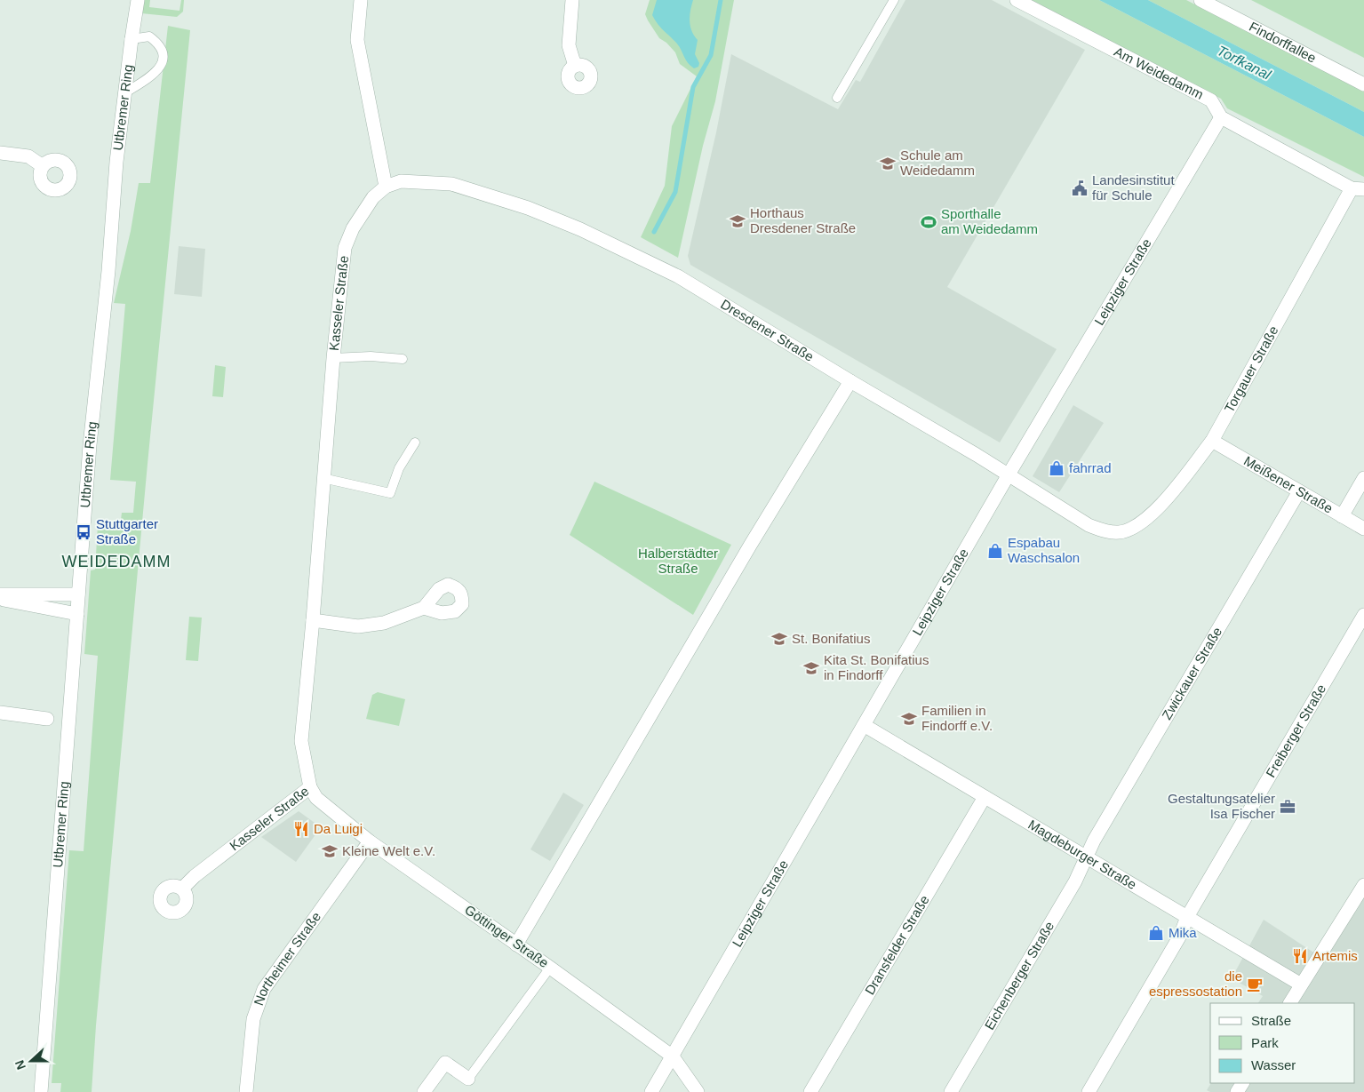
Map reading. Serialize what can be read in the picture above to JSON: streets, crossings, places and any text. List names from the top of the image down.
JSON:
{
  "streets": {
    "street": [
      "Findorffallee",
      "Am Weidedamm",
      "Utbremer Ring",
      "Leipziger Straße",
      "Kasseler Straße",
      "Dresdener Straße",
      "Torgauer Straße",
      "Meißener Straße",
      "Zwickauer Straße",
      "Freiberger Straße",
      "Magdeburger Straße",
      "Göttinger Straße",
      "Dransfelder Straße",
      "Northeimer Straße",
      "Eichenberger Straße"
    ]
  },
  "crossings": [
    ["Am Weidedamm", "Leipziger Straße"],
    ["Am Weidedamm", "Torgauer Straße"],
    ["Leipziger Straße", "Dresdener Straße"],
    ["Leipziger Straße", "Magdeburger Straße"],
    ["Leipziger Straße", "Göttinger Straße"],
    ["Kasseler Straße", "Dresdener Straße"],
    ["Kasseler Straße", "Göttinger Straße"],
    ["Dresdener Straße", "Torgauer Straße"],
    ["Torgauer Straße", "Meißener Straße"],
    ["Meißener Straße", "Zwickauer Straße"],
    ["Zwickauer Straße", "Magdeburger Straße"],
    ["Zwickauer Straße", "Eichenberger Straße"],
    ["Freiberger Straße", "Magdeburger Straße"],
    ["Magdeburger Straße", "Dransfelder Straße"],
    ["Magdeburger Straße", "Eichenberger Straße"],
    ["Göttinger Straße", "Northeimer Straße"]
  ],
  "districts": ["WEIDEDAMM"],
  "water": ["Torfkanal"],
  "parks": ["Halberstädter Straße"],
  "places": {
    "school or university": [
      "Schule am Weidedamm",
      "Horthaus Dresdener Straße",
      "St. Bonifatius",
      "Kita St. Bonifatius in Findorff",
      "Familien in Findorff e.V.",
      "Kleine Welt e.V."
    ],
    "public building": ["Landesinstitut für Schule"],
    "sports": ["Sporthalle am Weidedamm"],
    "shop": ["fahrrad", "Espabau Waschsalon", "Mika"],
    "bus stop": ["Stuttgarter Straße"],
    "office": ["Gestaltungsatelier Isa Fischer"],
    "restaurant": ["Da Luigi", "Artemis"],
    "cafe": ["die espressostation"]
  },
  "legend": ["Straße", "Park", "Wasser"],
  "north": "left"
}
